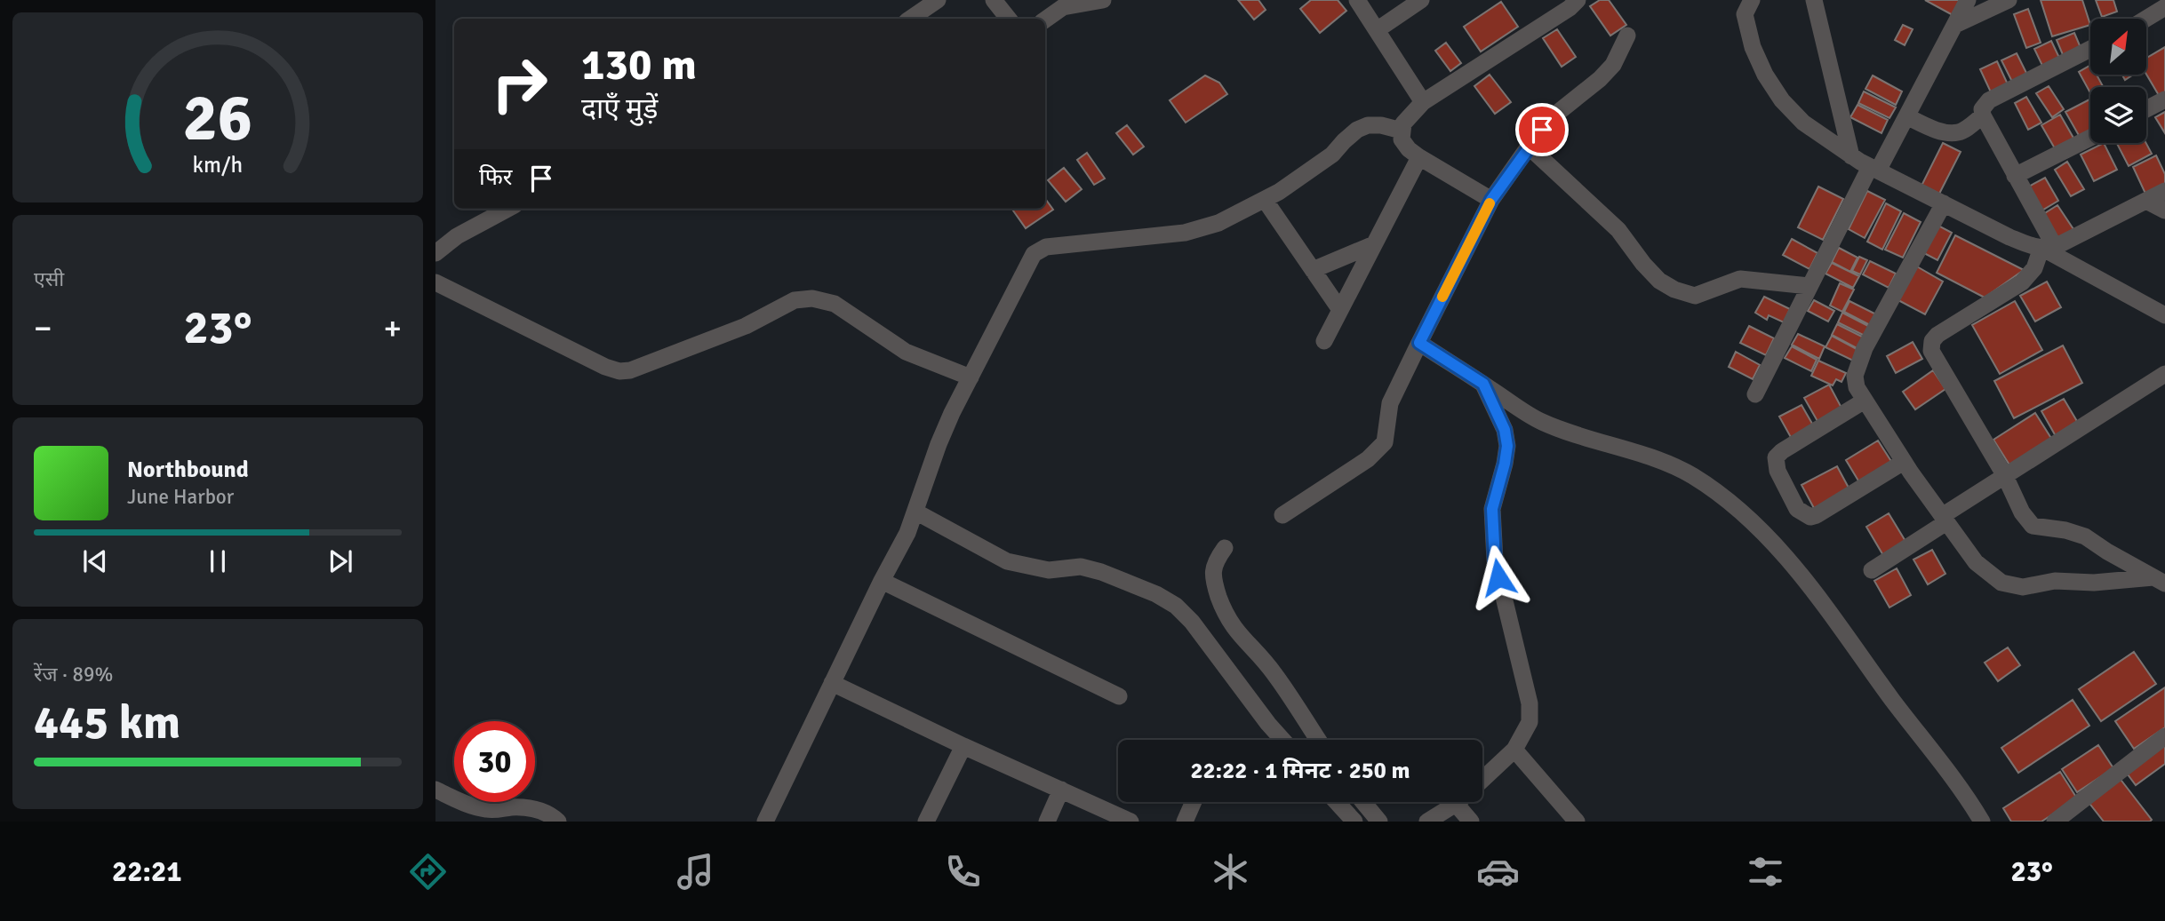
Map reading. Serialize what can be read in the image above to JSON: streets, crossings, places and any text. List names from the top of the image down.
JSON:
{
  "north": "top right",
  "page": {
    "turn": ["130 m", "दाएँ मुड़ें"],
    "then": "फिर",
    "tile": [
      "एसी",
      ["रेंज · 89%", "445 km"]
    ],
    "heat": ["−", "23°", "+"],
    "song": ["Northbound", "June Harbor"],
    "limit": "30",
    "trip": "22:22 · 1 मिनट · 250 m",
    "tabs": ["22:21", "23°"],
    "gauge": ["26", "km/h"]
  }
}
